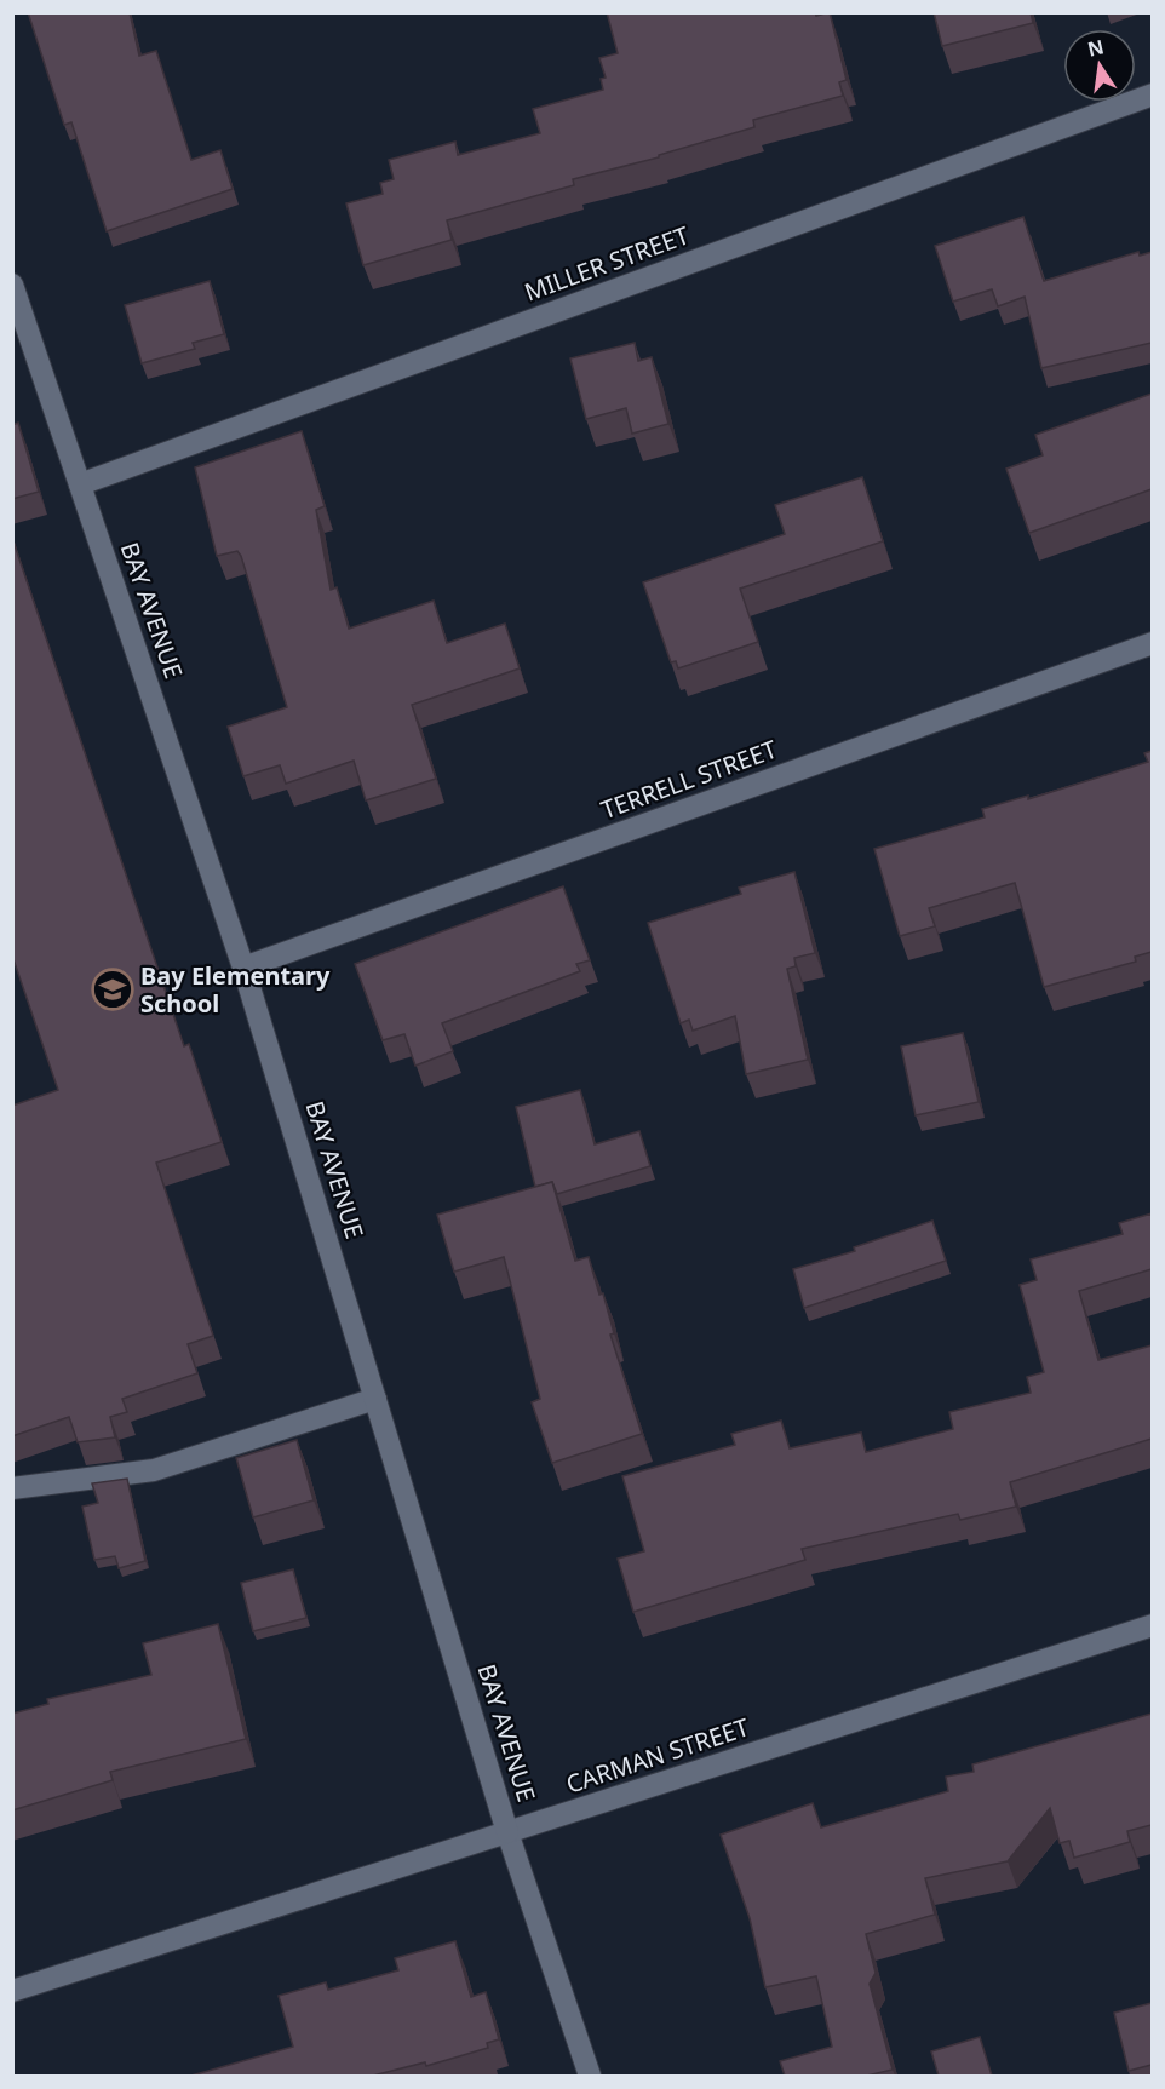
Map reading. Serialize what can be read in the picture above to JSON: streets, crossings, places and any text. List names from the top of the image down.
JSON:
{
  "streets": {
    "street": [
      "MILLER STREET",
      "BAY AVENUE",
      "TERRELL STREET",
      "CARMAN STREET"
    ]
  },
  "crossings": [
    ["MILLER STREET", "BAY AVENUE"],
    ["BAY AVENUE", "TERRELL STREET"],
    ["BAY AVENUE", "CARMAN STREET"]
  ],
  "places": {
    "school or university": ["Bay Elementary School"]
  },
  "north": "top"
}
